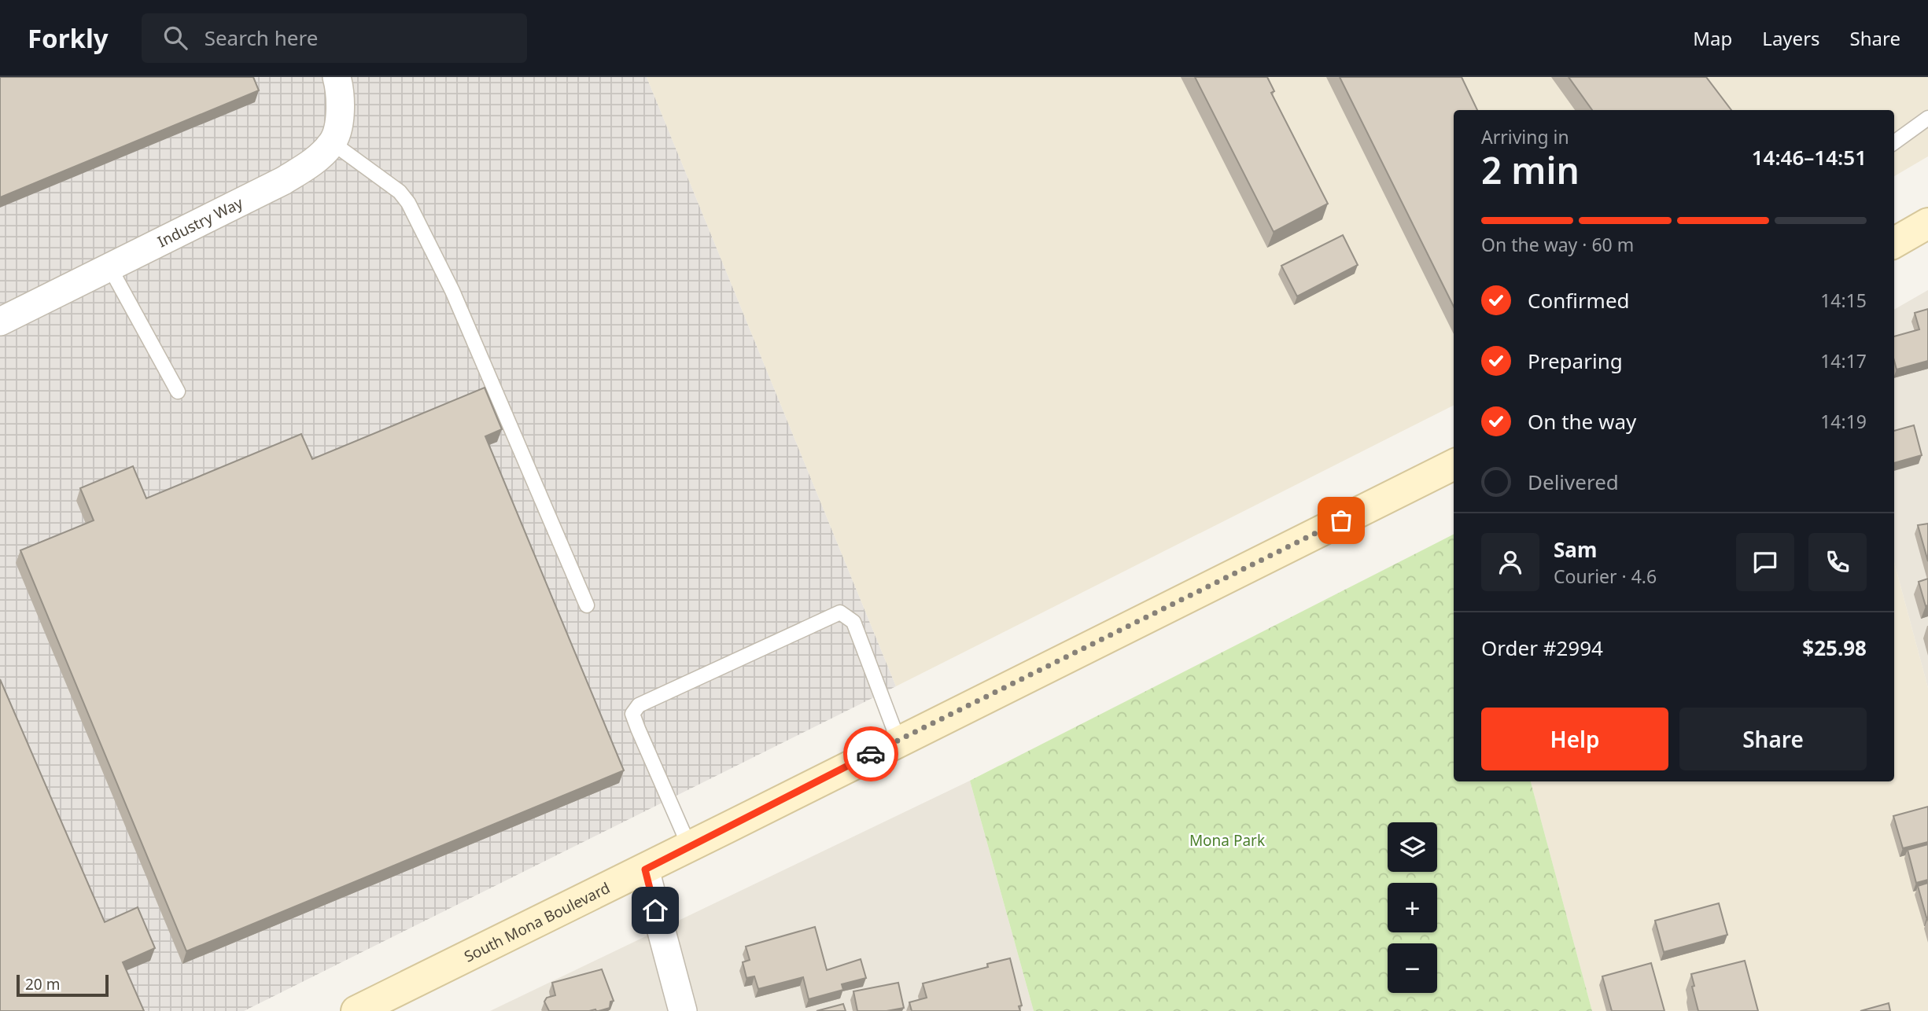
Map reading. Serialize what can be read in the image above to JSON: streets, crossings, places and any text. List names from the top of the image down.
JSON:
{
  "streets": {
    "street": ["Industry Way", "South Mona Boulevard"]
  },
  "parks": ["Mona Park"],
  "scale_bar": "20 m",
  "page": {
    "header": "Forkly",
    "search": "Search here",
    "nav": ["Map", "Layers", "Share"],
    "heading": ["2 min", "Arriving in", "14:46–14:51"],
    "panel": [
      "Sam",
      "Courier · 4.6",
      "Order #2994",
      "$25.98"
    ],
    "bar": "On the way · 60 m",
    "list": [
      ["Confirmed", "14:15"],
      ["Preparing", "14:17"],
      ["On the way", "14:19"],
      "Delivered"
    ],
    "buttons": ["Help", "Share"],
    "map_buttons": ["+", "−"],
    "scale": "20 m"
  }
}
